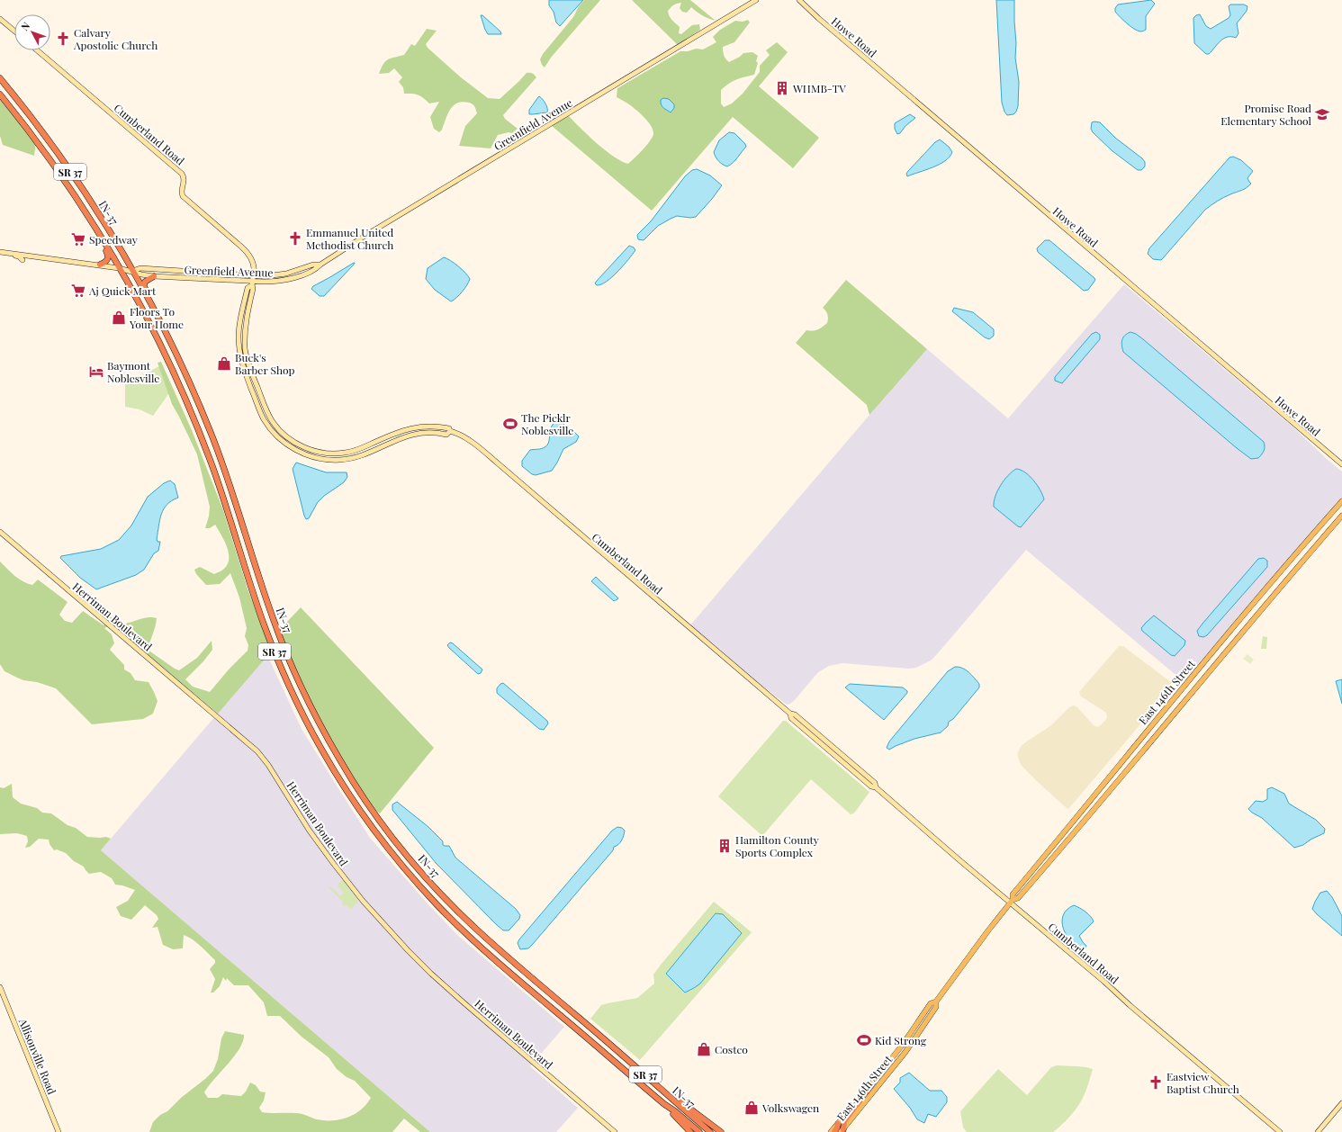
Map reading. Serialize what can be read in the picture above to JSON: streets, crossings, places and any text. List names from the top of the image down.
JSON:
{
  "streets": {
    "highway": ["SR 37", "IN-37"],
    "main road": ["East 146th Street"],
    "street": [
      "Howe Road",
      "Greenfield Avenue",
      "Cumberland Road",
      "Herriman Boulevard",
      "Allisonville Road"
    ]
  },
  "crossings": [
    ["Greenfield Avenue", "Cumberland Road"],
    ["Greenfield Avenue", "IN-37"],
    ["Cumberland Road", "East 146th Street"]
  ],
  "places": {
    "church": ["Calvary Apostolic Church", "Emmanuel United Methodist Church", "Eastview Baptist Church"],
    "building": ["WHMB-TV", "Hamilton County Sports Complex"],
    "school or university": ["Promise Road Elementary School"],
    "supermarket": ["Speedway", "Aj Quick Mart"],
    "shop": [
      "Floors To Your Home",
      "Buck's Barber Shop",
      "Costco",
      "Volkswagen"
    ],
    "hotel": ["Baymont Noblesville"],
    "sports": ["The Picklr Noblesville", "Kid Strong"]
  },
  "north": "top left"
}
